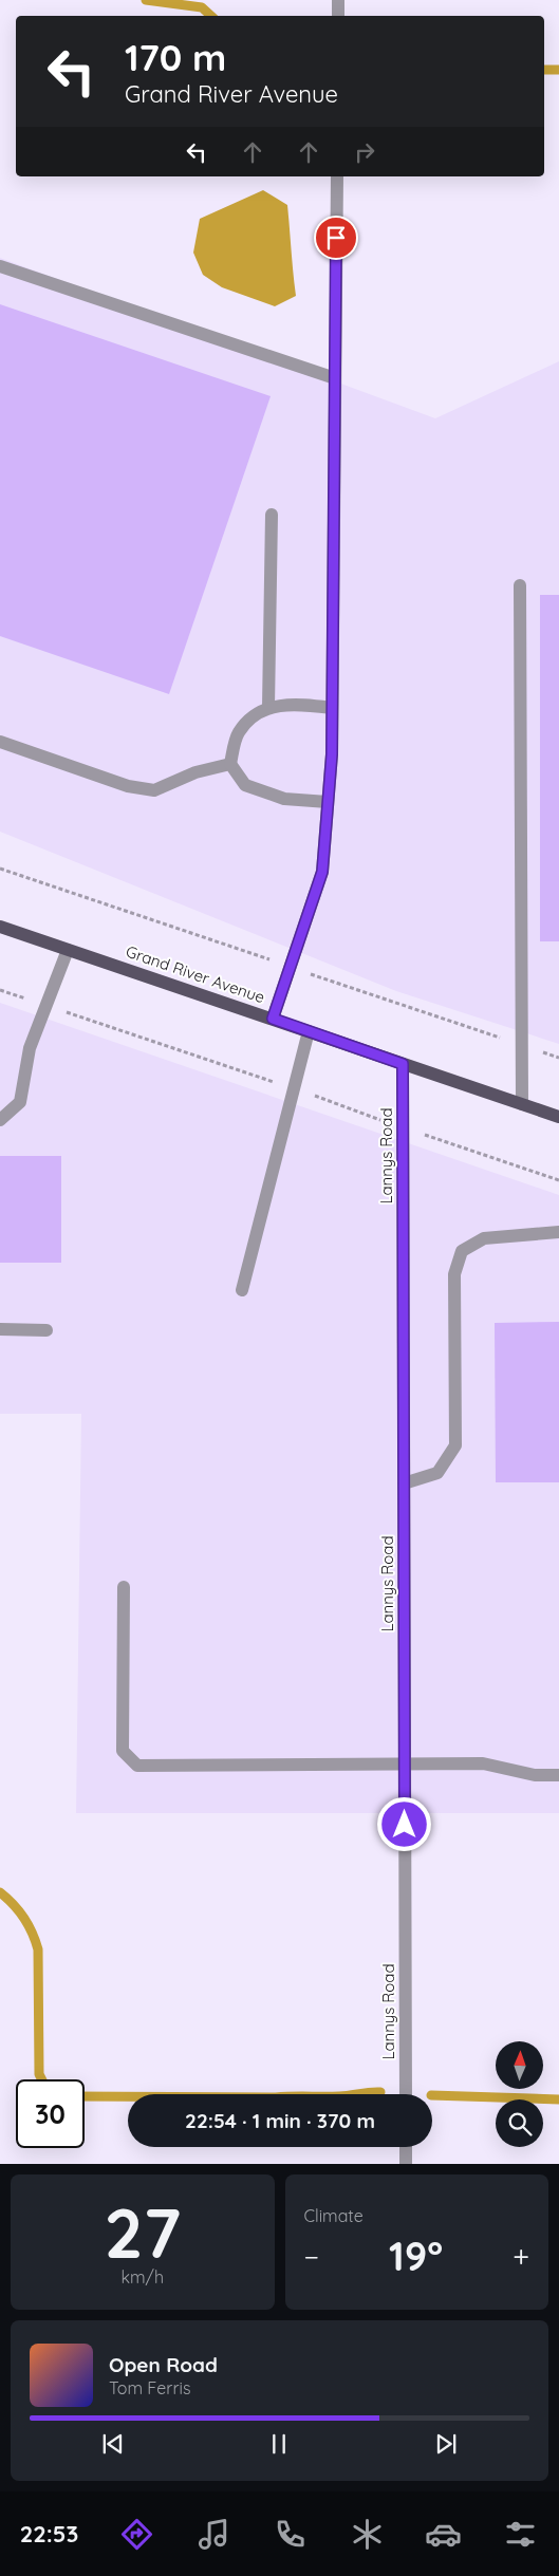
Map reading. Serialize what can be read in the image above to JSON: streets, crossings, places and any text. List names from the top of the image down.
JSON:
{
  "streets": {
    "main road": ["Grand River Avenue"],
    "street": ["Lannys Road"]
  },
  "crossings": [
    ["Grand River Avenue", "Lannys Road"]
  ],
  "north": "top",
  "page": {
    "turn": ["170 m", "Grand River Avenue"],
    "limit": "30",
    "trip": "22:54 · 1 min · 370 m",
    "tile": [
      ["27", "km/h"],
      "Climate"
    ],
    "heat": ["−", "19°", "+"],
    "song": ["Open Road", "Tom Ferris"],
    "tabs": "22:53"
  }
}
